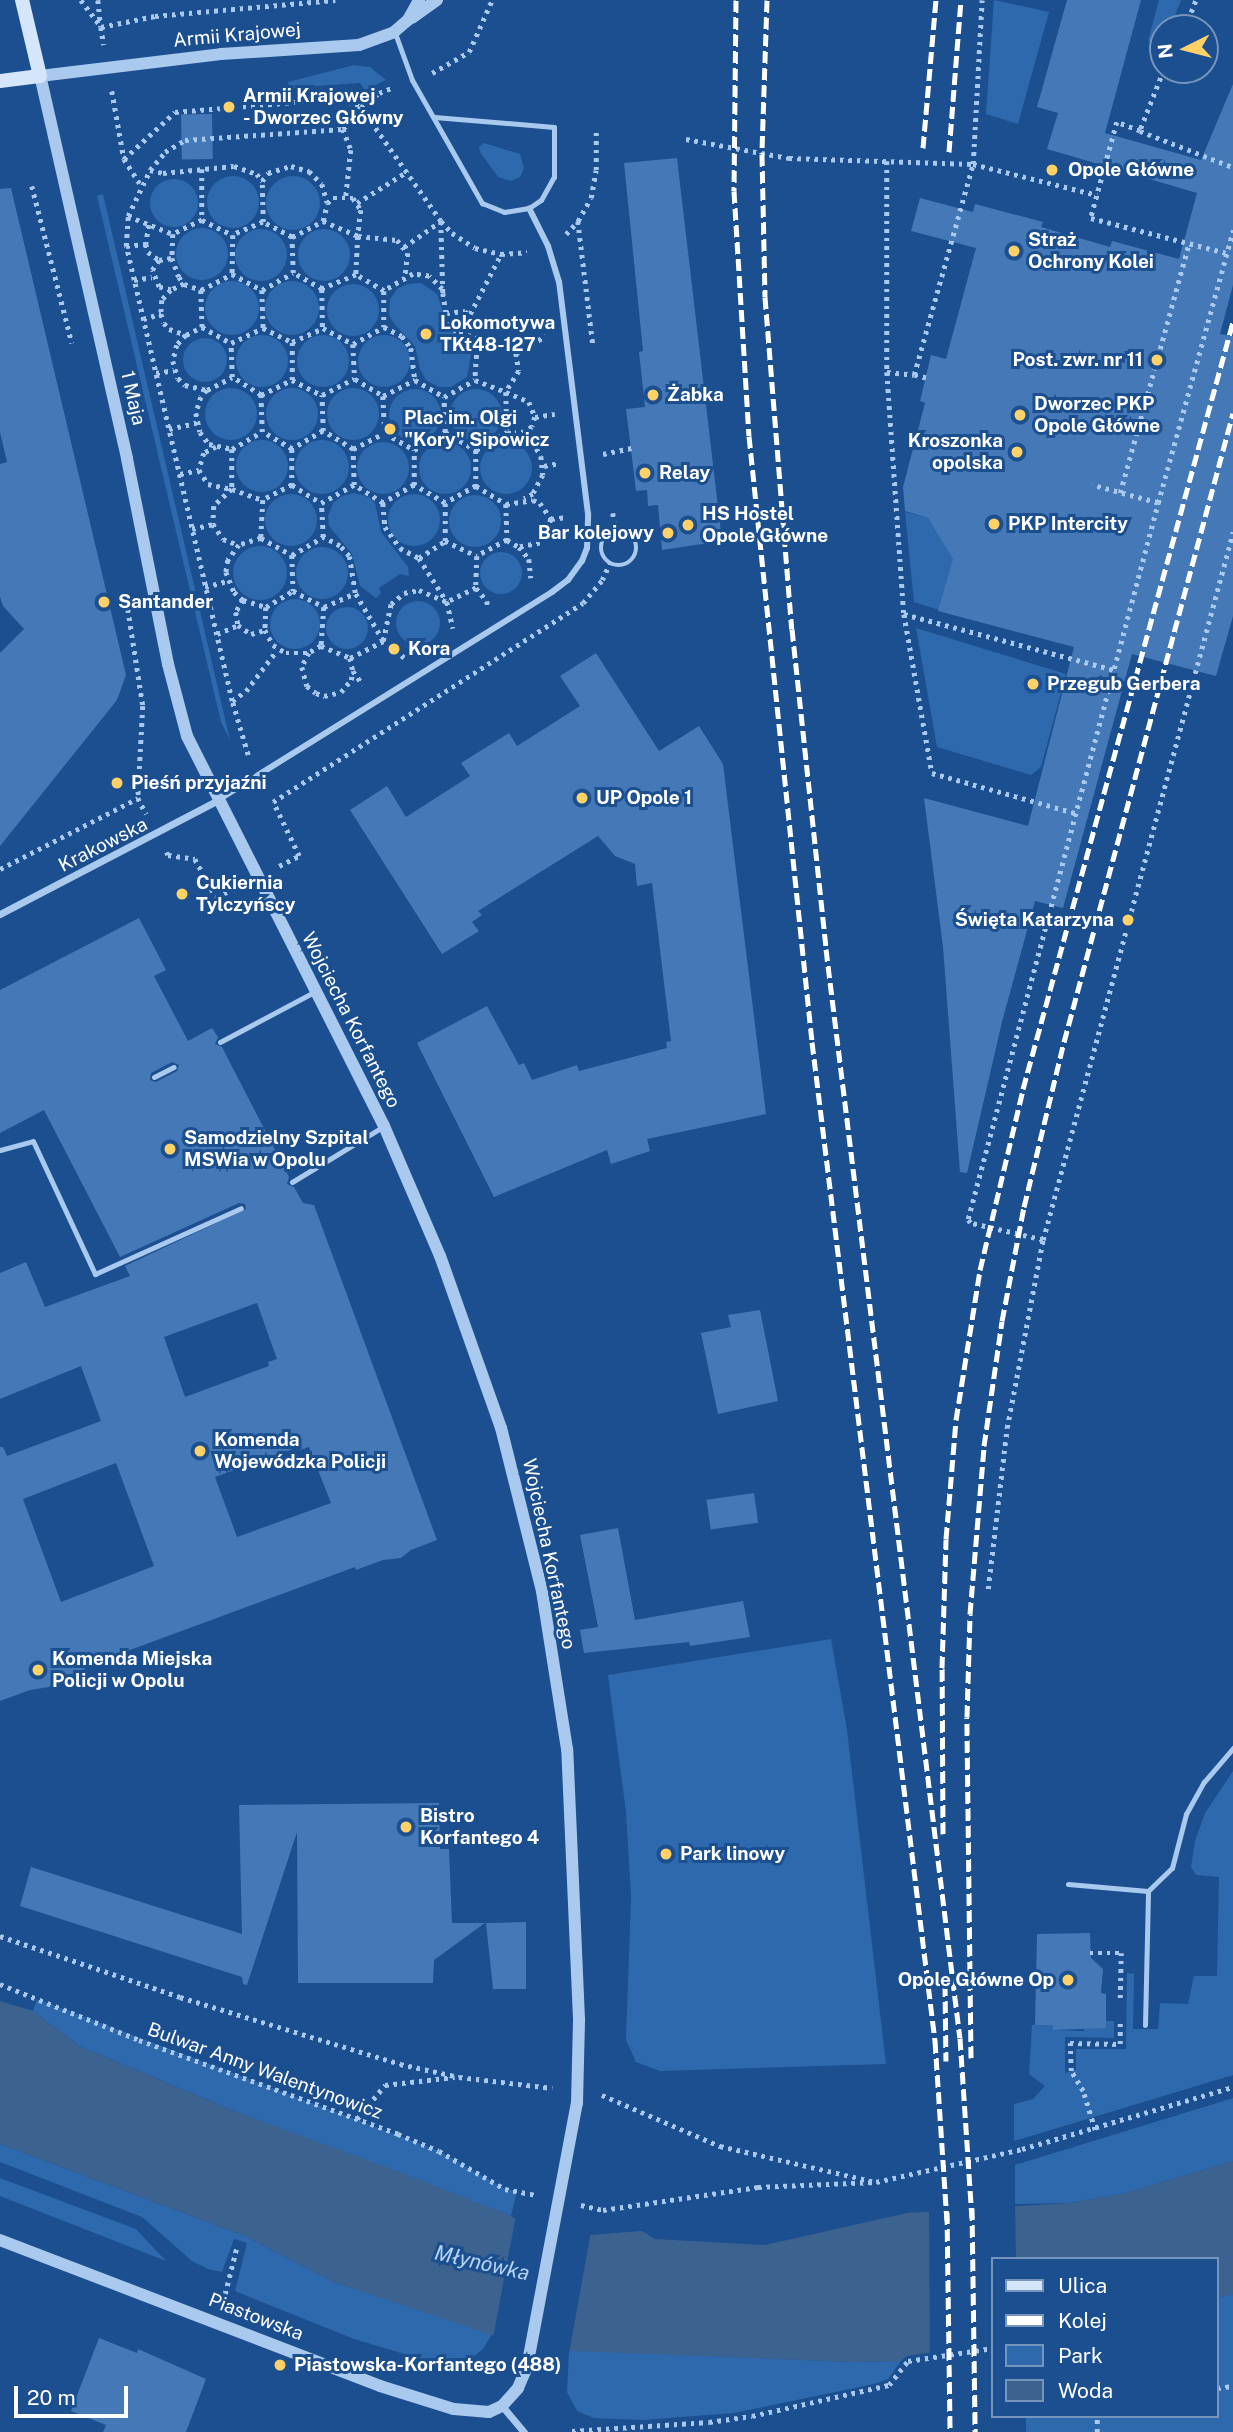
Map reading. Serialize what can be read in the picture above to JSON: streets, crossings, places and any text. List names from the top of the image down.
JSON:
{
  "streets": {
    "main road": ["1 Maja"],
    "street": [
      "Armii Krajowej",
      "Krakowska",
      "Wojciecha Korfantego",
      "Piastowska"
    ],
    "path": ["Bulwar Anny Walentynowicz"]
  },
  "crossings": [
    ["Armii Krajowej", "1 Maja"],
    ["1 Maja", "Krakowska"],
    ["1 Maja", "Wojciecha Korfantego"],
    ["Krakowska", "Wojciecha Korfantego"],
    ["Wojciecha Korfantego", "Piastowska"]
  ],
  "water": ["Młynówka"],
  "places": [
    "Armii Krajowej - Dworzec Główny",
    "Opole Główne",
    "Straż Ochrony Kolei",
    "Lokomotywa TKt48-127",
    "Post. zwr. nr 11",
    "Żabka",
    "Dworzec PKP Opole Główne",
    "Plac im. Olgi \"Kory\" Sipowicz",
    "Kroszonka opolska",
    "Relay",
    "PKP Intercity",
    "HS Hostel Opole Główne",
    "Bar kolejowy",
    "Santander",
    "Kora",
    "Przegub Gerbera",
    "Pieśń przyjaźni",
    "UP Opole 1",
    "Cukiernia Tylczyńscy",
    "Święta Katarzyna",
    "Samodzielny Szpital MSWia w Opolu",
    "Komenda Wojewódzka Policji",
    "Komenda Miejska Policji w Opolu",
    "Bistro Korfantego 4",
    "Park linowy",
    "Opole Główne Op",
    "Piastowska-Korfantego (488)"
  ],
  "legend": [
    "Ulica",
    "Kolej",
    "Park",
    "Woda"
  ],
  "scale_bar": "20 m",
  "north": "left"
}
